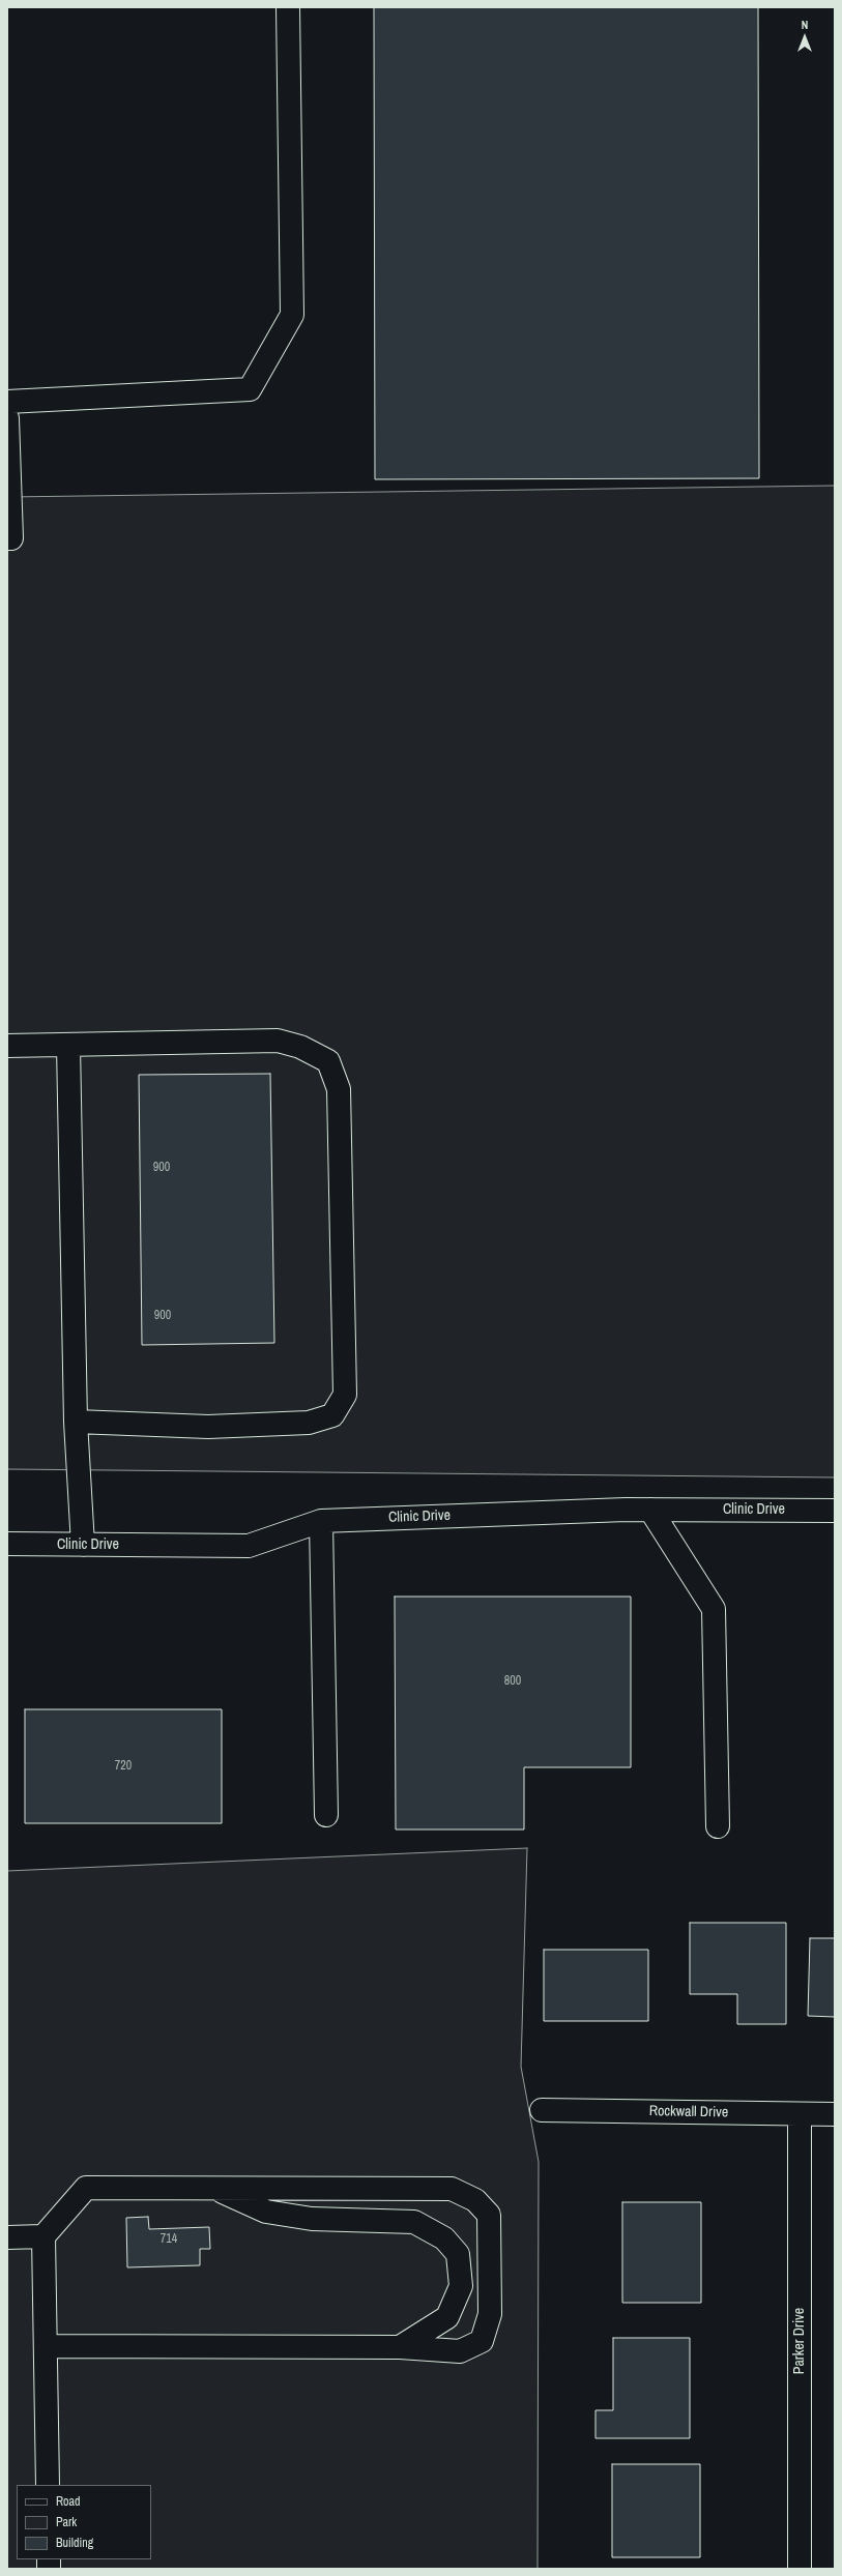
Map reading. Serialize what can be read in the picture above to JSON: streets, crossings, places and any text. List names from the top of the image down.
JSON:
{
  "streets": {
    "street": ["Clinic Drive", "Rockwall Drive", "Parker Drive"]
  },
  "crossings": [
    ["Rockwall Drive", "Parker Drive"]
  ],
  "house_numbers": [
    "900",
    "900",
    "800",
    "720",
    "714"
  ],
  "legend": ["Road", "Park", "Building"],
  "north": "top"
}
